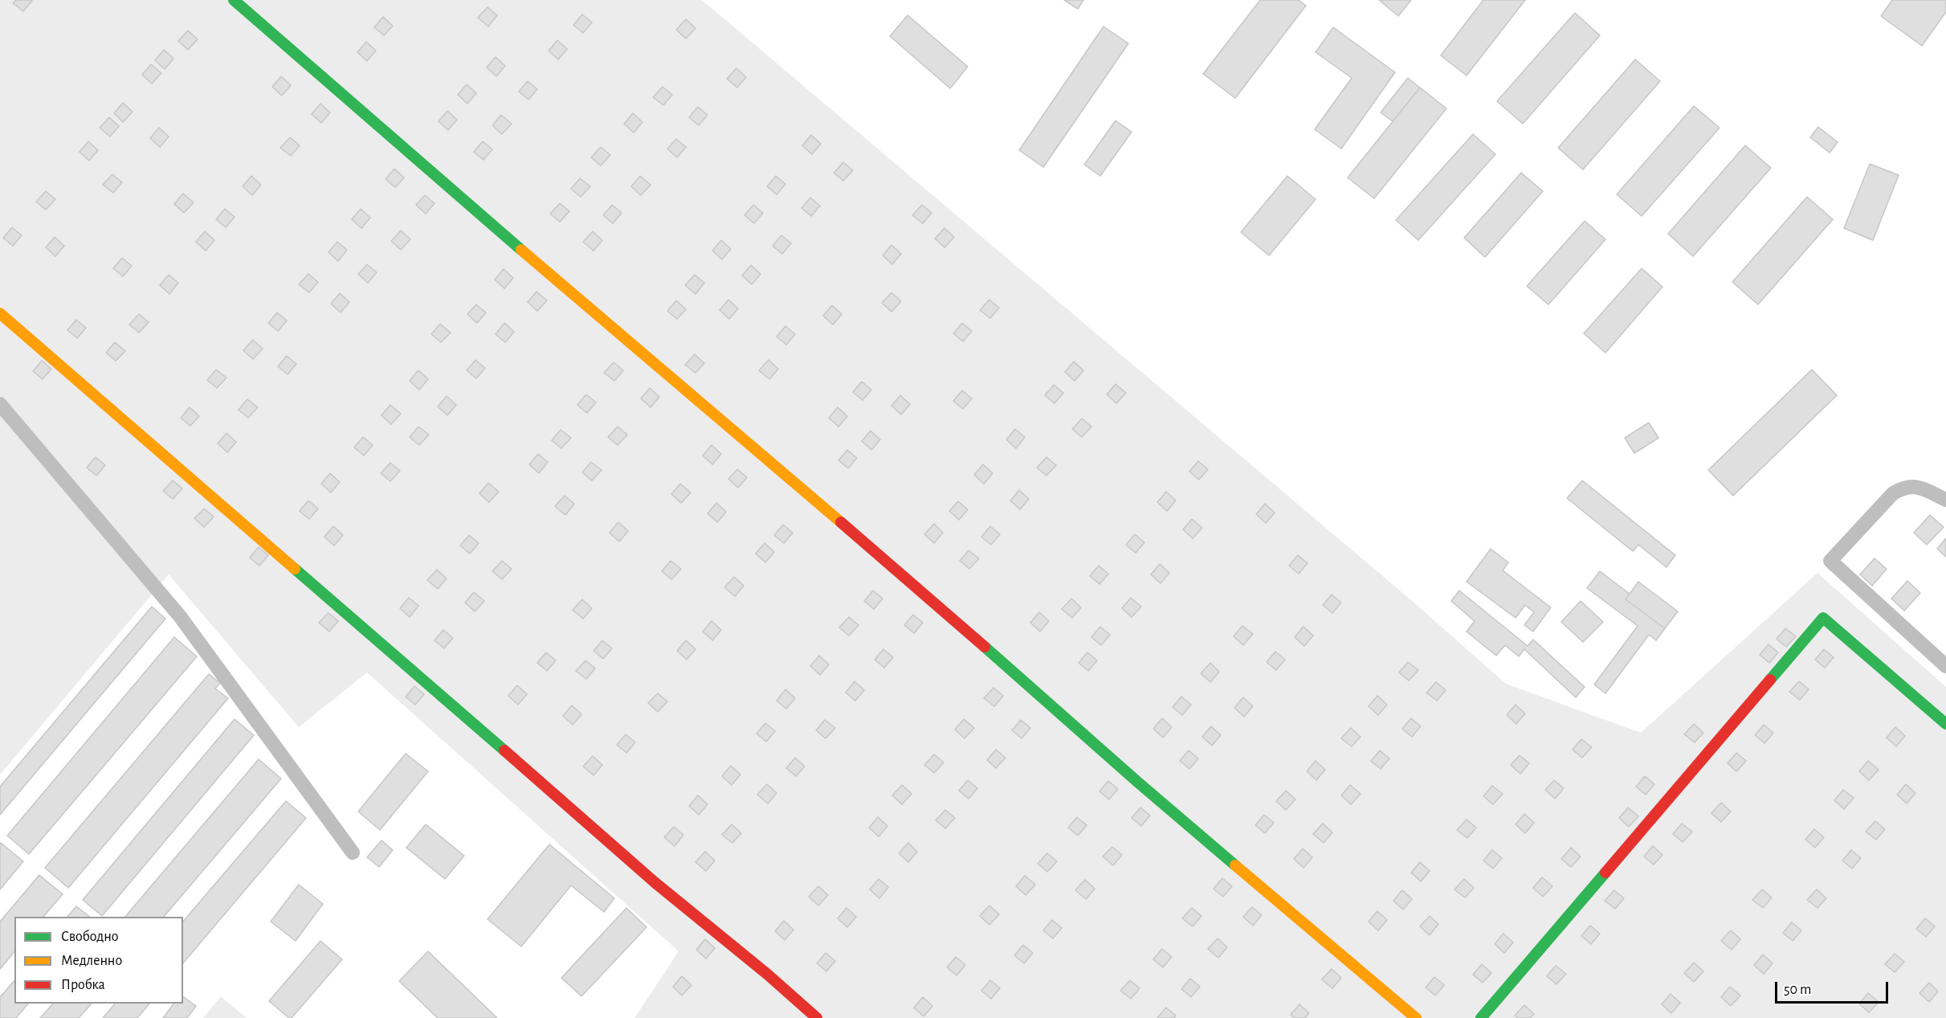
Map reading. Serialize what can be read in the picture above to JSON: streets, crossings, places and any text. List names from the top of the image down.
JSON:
{
  "legend": ["Свободно", "Медленно", "Пробка"],
  "scale_bar": "50 m"
}
